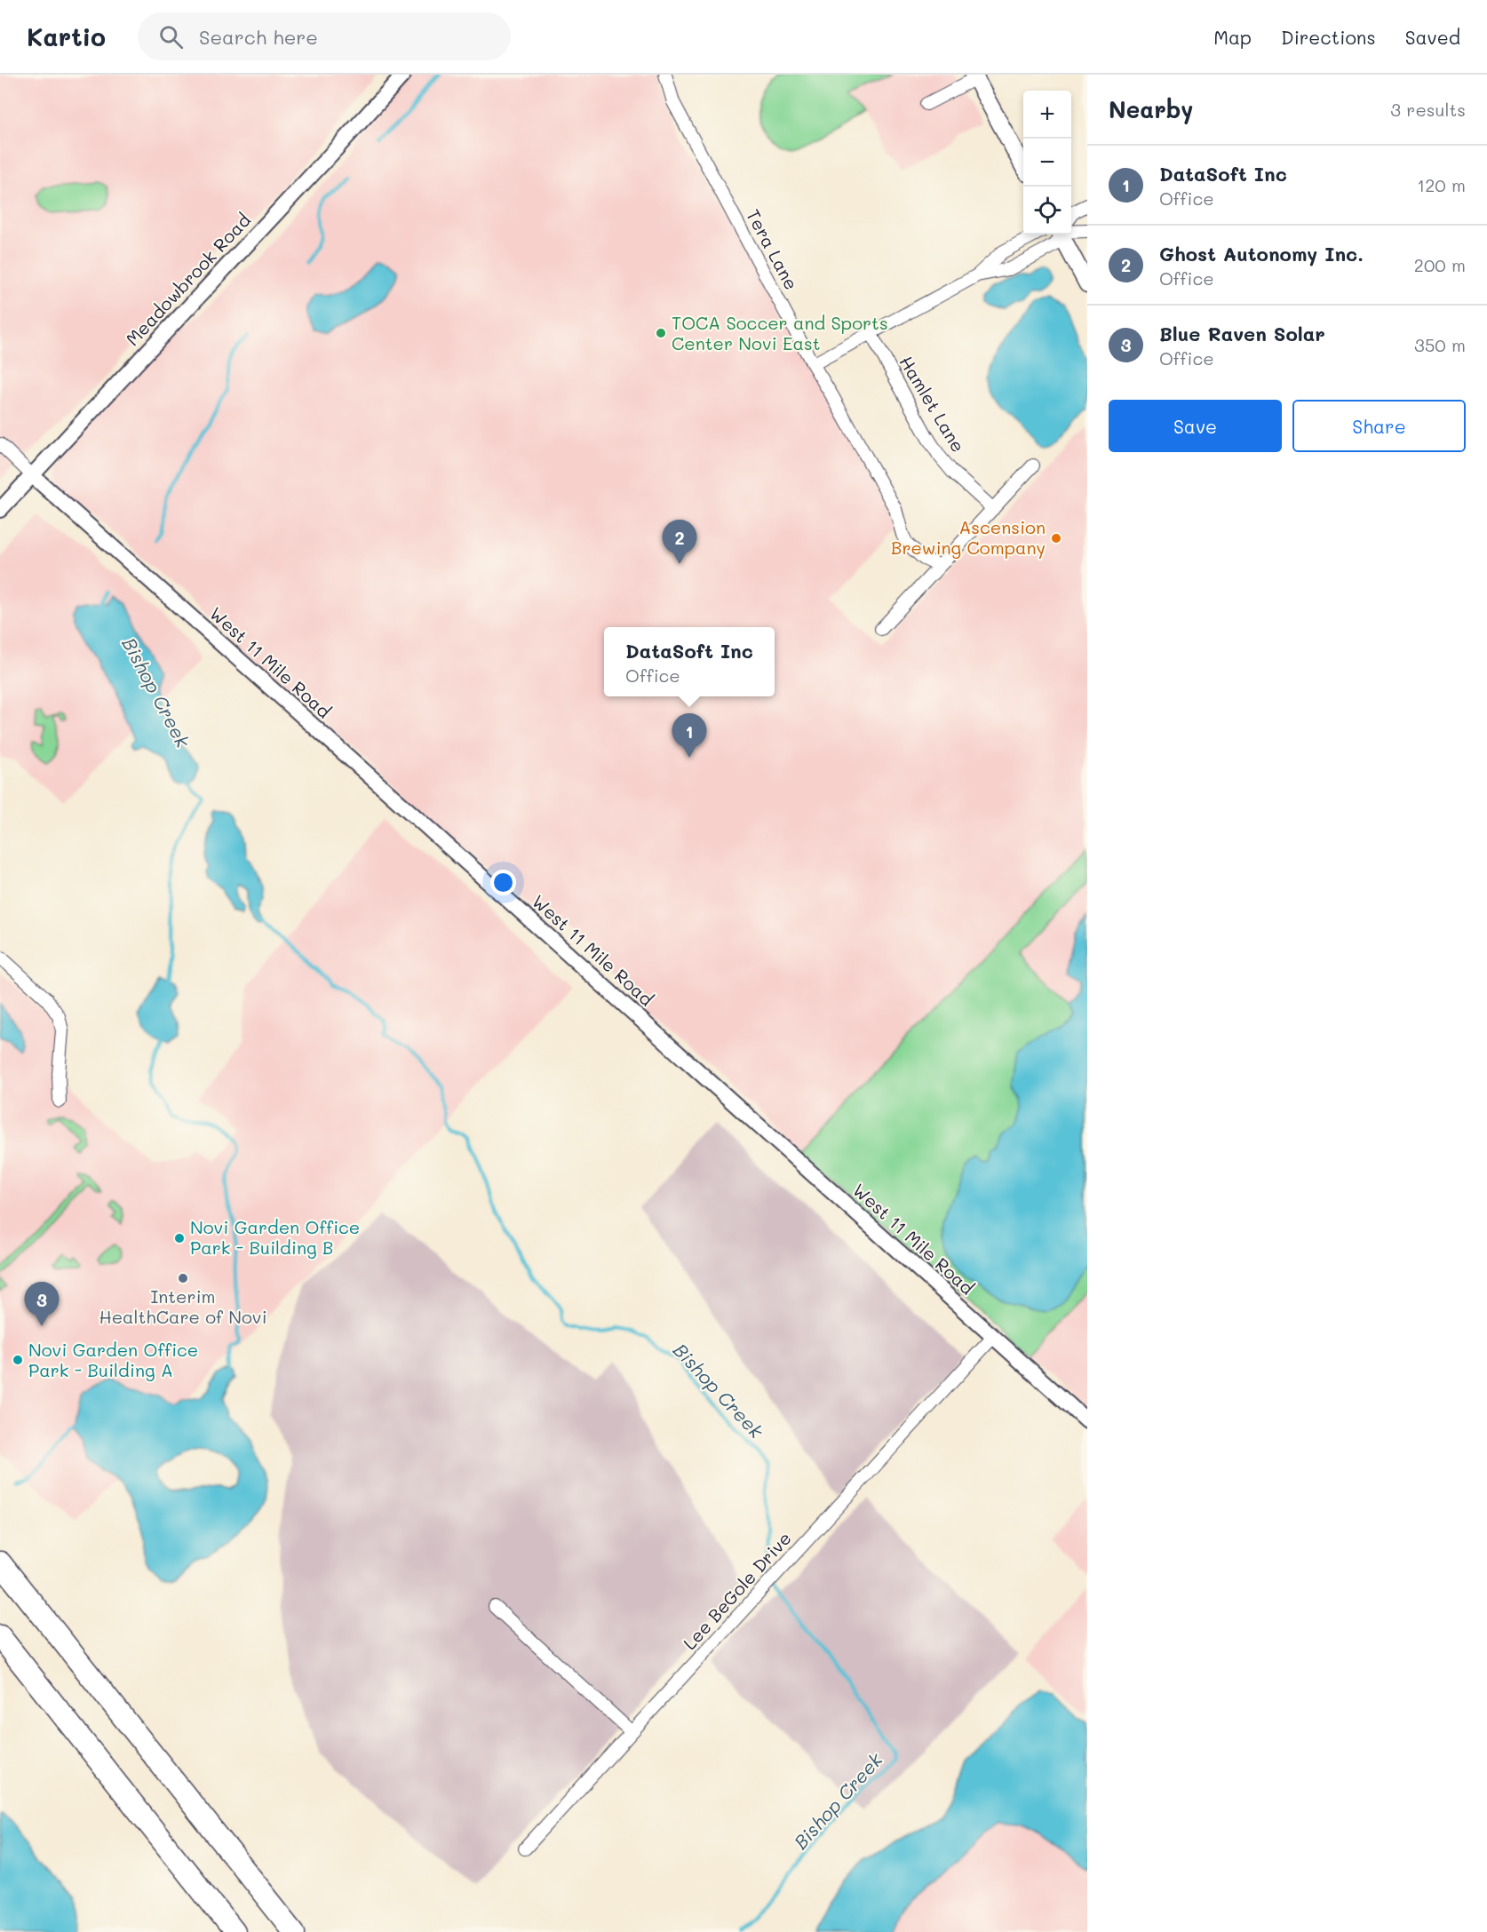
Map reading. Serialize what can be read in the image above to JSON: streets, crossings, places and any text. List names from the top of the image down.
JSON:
{
  "streets": {
    "street": [
      "Tera Lane",
      "Meadowbrook Road",
      "Hamlet Lane",
      "West 11 Mile Road",
      "Lee BeGole Drive"
    ]
  },
  "crossings": [
    ["Meadowbrook Road", "West 11 Mile Road"],
    ["West 11 Mile Road", "Lee BeGole Drive"]
  ],
  "water": ["Bishop Creek"],
  "places": [
    "TOCA Soccer and Sports Center Novi East",
    "Ascension Brewing Company",
    "Novi Garden Office Park - Building B",
    "Interim HealthCare of Novi",
    "Novi Garden Office Park - Building A"
  ],
  "page": {
    "header": "Kartio",
    "search": "Search here",
    "nav": ["Map", "Directions", "Saved"],
    "heading": ["Nearby", "3 results"],
    "map_buttons": ["+", "−"],
    "list": [
      {
        "mark": "1",
        "name": "DataSoft Inc",
        "note": "Office",
        "value": "120 m"
      },
      {
        "mark": "2",
        "name": "Ghost Autonomy Inc.",
        "note": "Office",
        "value": "200 m"
      },
      {
        "mark": "3",
        "name": "Blue Raven Solar",
        "note": "Office",
        "value": "350 m"
      }
    ],
    "buttons": ["Save", "Share"],
    "pins": ["2", "1", "3"],
    "popup": ["DataSoft Inc", "Office"]
  }
}
